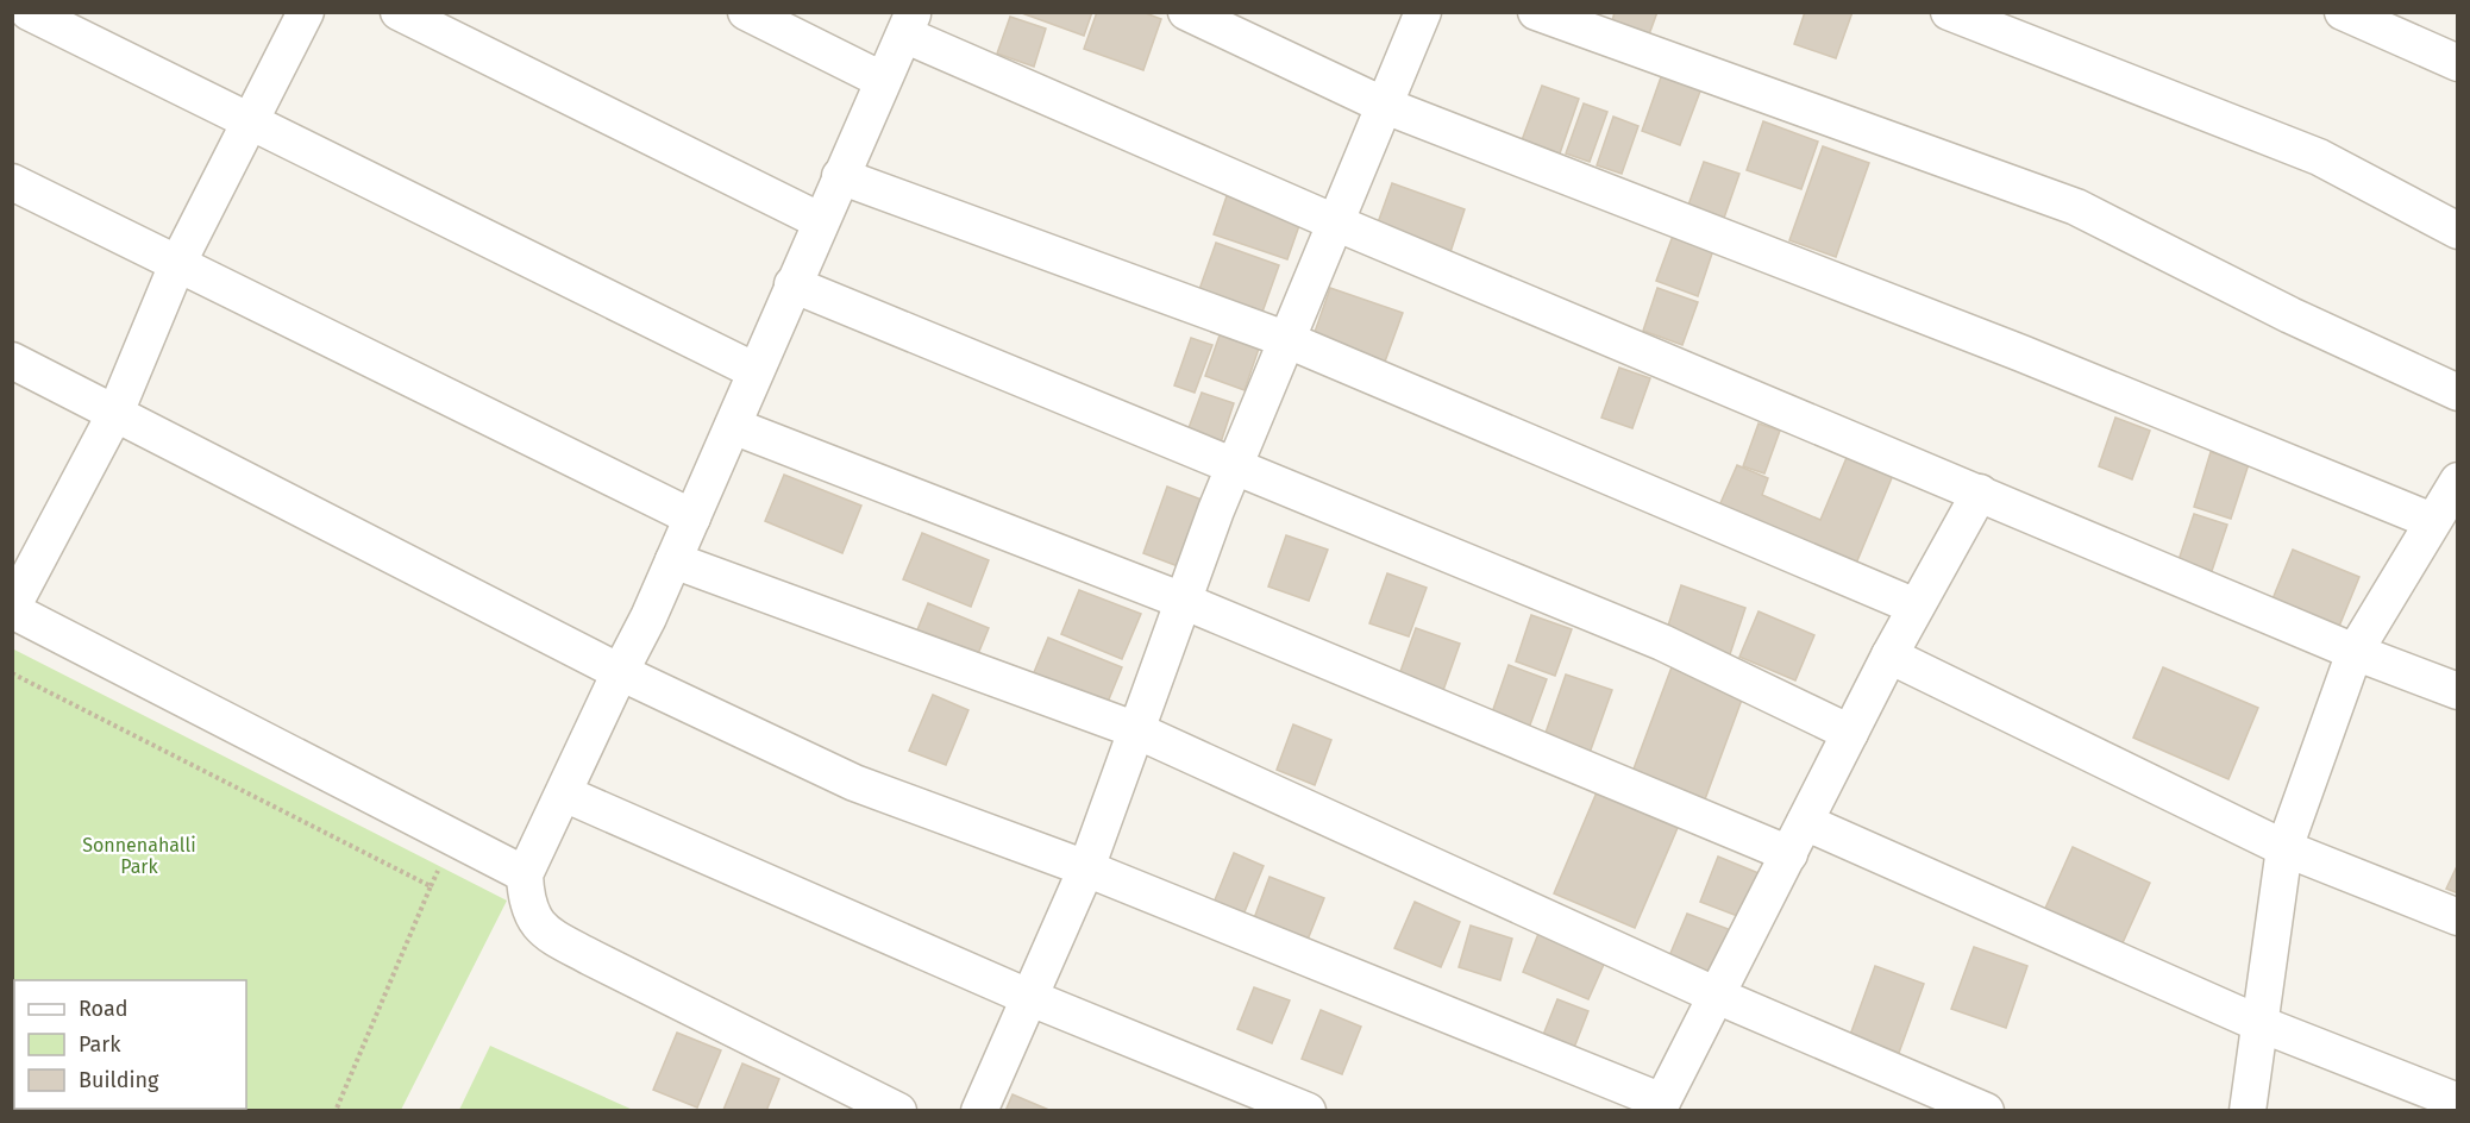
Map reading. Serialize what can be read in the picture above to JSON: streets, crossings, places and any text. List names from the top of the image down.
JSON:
{
  "parks": ["Sonnenahalli Park"],
  "legend": ["Road", "Park", "Building"]
}
